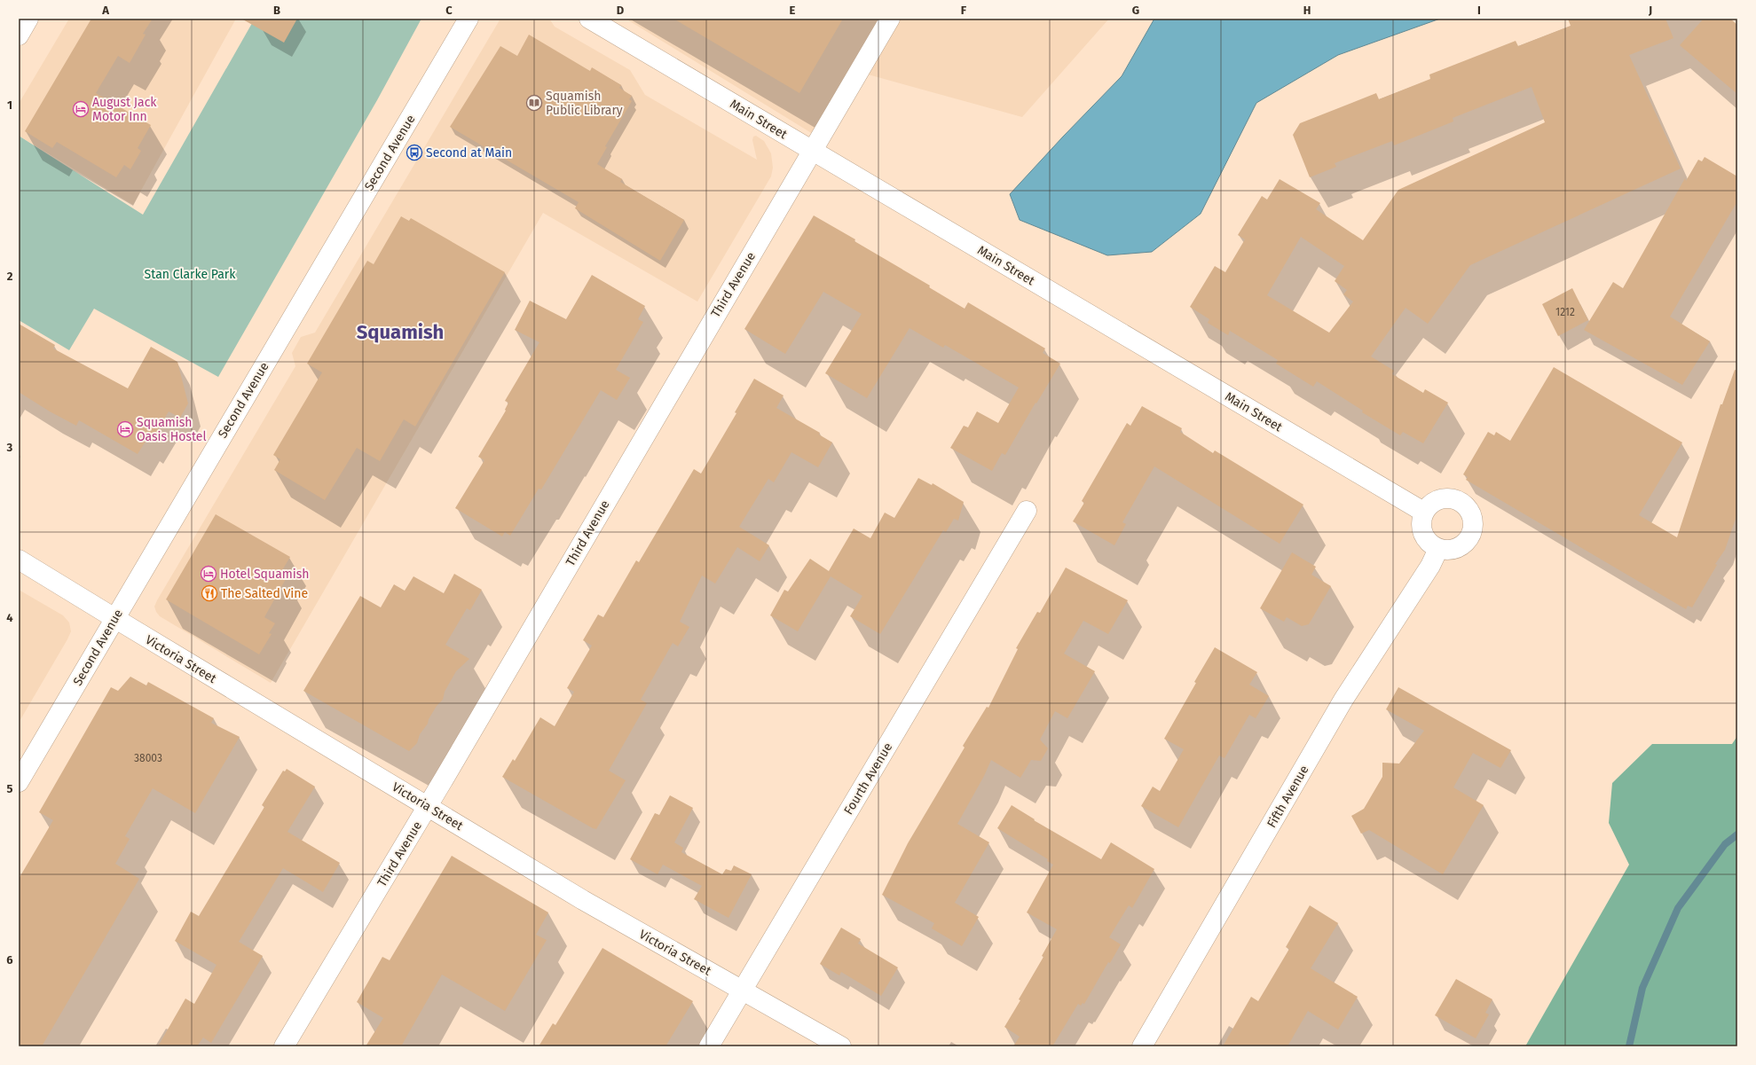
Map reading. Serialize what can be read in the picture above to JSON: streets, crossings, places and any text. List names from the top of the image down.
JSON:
{
  "streets": {
    "street": [
      "Main Street",
      "Second Avenue",
      "Third Avenue",
      "Victoria Street",
      "Fourth Avenue",
      "Fifth Avenue"
    ]
  },
  "crossings": [
    ["Main Street", "Third Avenue"],
    ["Main Street", "Fifth Avenue"],
    ["Second Avenue", "Victoria Street"],
    ["Third Avenue", "Victoria Street"],
    ["Victoria Street", "Fourth Avenue"]
  ],
  "districts": ["Squamish"],
  "parks": ["Stan Clarke Park"],
  "places": {
    "library": ["Squamish Public Library"],
    "hotel": ["August Jack Motor Inn", "Squamish Oasis Hostel", "Hotel Squamish"],
    "bus stop": ["Second at Main"],
    "restaurant": ["The Salted Vine"]
  },
  "house_numbers": ["1212", "38003"],
  "grid": {
    "columns": [
      "A",
      "B",
      "C",
      "D",
      "E",
      "F",
      "G",
      "H",
      "I",
      "J"
    ],
    "rows": [
      "1",
      "2",
      "3",
      "4",
      "5",
      "6"
    ]
  }
}
